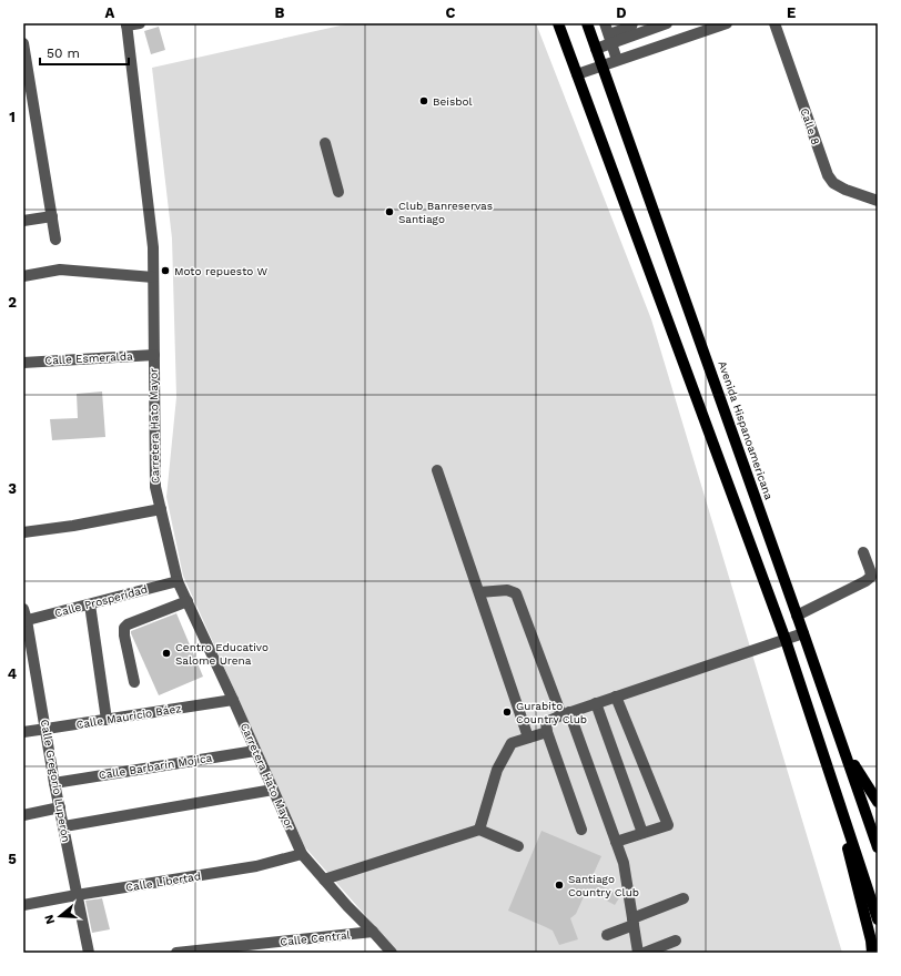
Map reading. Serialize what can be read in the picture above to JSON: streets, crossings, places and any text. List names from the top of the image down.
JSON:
{
  "streets": {
    "main road": ["Avenida Hispanoamericana"],
    "street": [
      "Calle 8",
      "Calle Esmeralda",
      "Carretera Hato Mayor",
      "Calle Prosperidad",
      "Calle Mauricio Báez",
      "Calle Barbarín Mojica",
      "Calle Gregorio Luperón",
      "Calle Libertad",
      "Calle Central"
    ]
  },
  "crossings": [
    ["Calle Esmeralda", "Carretera Hato Mayor"],
    ["Carretera Hato Mayor", "Calle Prosperidad"],
    ["Carretera Hato Mayor", "Calle Mauricio Báez"],
    ["Carretera Hato Mayor", "Calle Barbarín Mojica"],
    ["Carretera Hato Mayor", "Calle Libertad"],
    ["Carretera Hato Mayor", "Calle Central"],
    ["Calle Prosperidad", "Calle Gregorio Luperón"],
    ["Calle Mauricio Báez", "Calle Gregorio Luperón"],
    ["Calle Barbarín Mojica", "Calle Gregorio Luperón"],
    ["Calle Gregorio Luperón", "Calle Libertad"]
  ],
  "places": [
    "Beisbol",
    "Club Banreservas Santiago",
    "Moto repuesto W",
    "Centro Educativo Salome Urena",
    "Gurabito Country Club",
    "Santiago Country Club"
  ],
  "scale_bar": "50 m",
  "north": "left",
  "grid": {
    "columns": [
      "A",
      "B",
      "C",
      "D",
      "E"
    ],
    "rows": [
      "1",
      "2",
      "3",
      "4",
      "5"
    ]
  }
}
